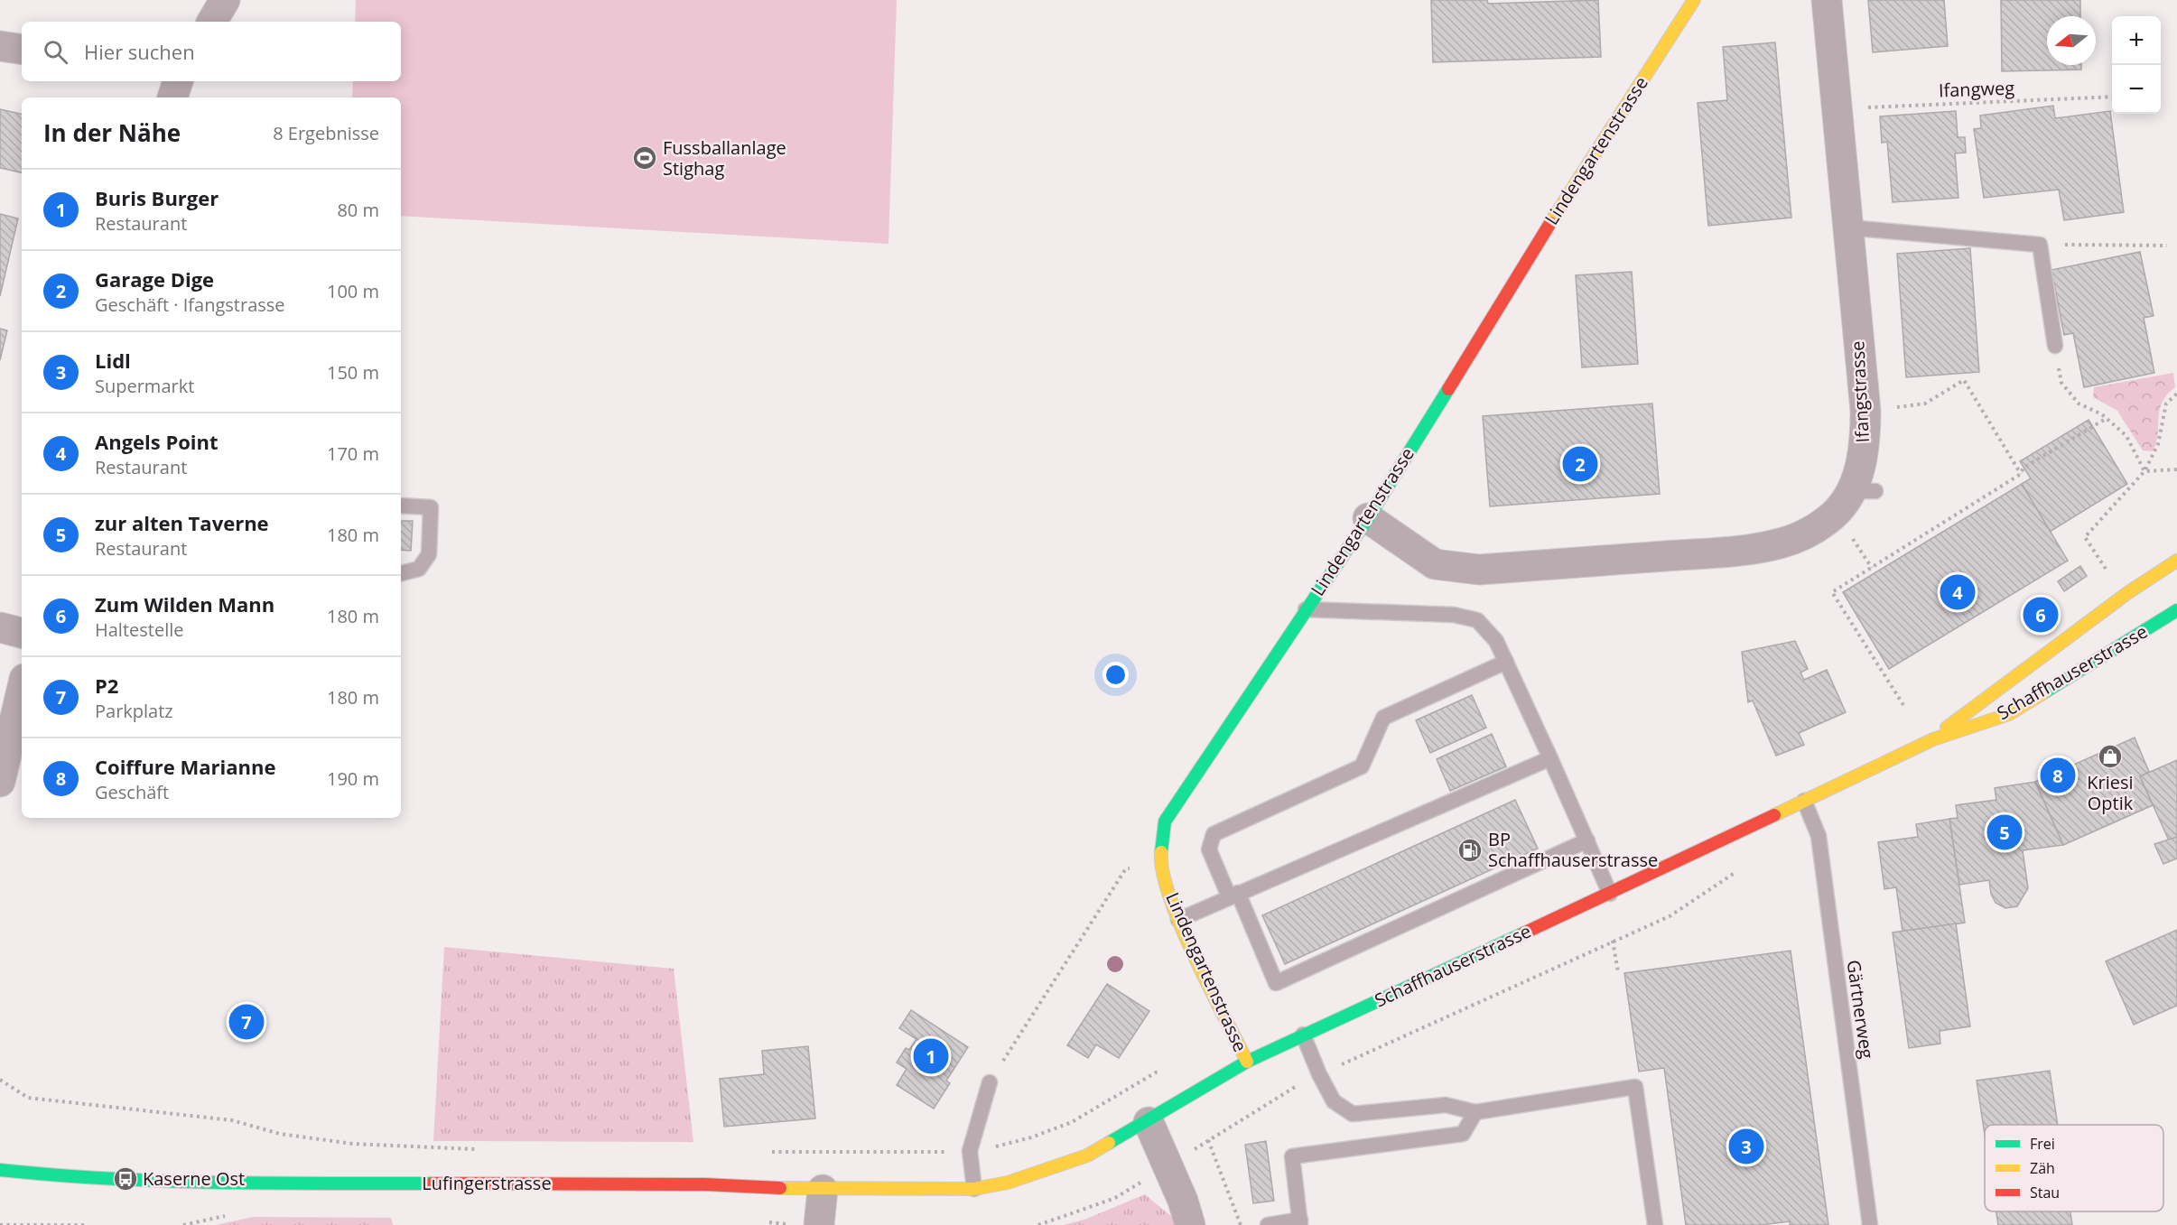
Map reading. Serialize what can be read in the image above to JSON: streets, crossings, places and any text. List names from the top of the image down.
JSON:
{
  "streets": {
    "main road": ["Lindengartenstrasse", "Schaffhauserstrasse", "Lufingerstrasse"],
    "street": ["Ifangstrasse"],
    "lane": ["Gärtnerweg"],
    "path": ["Ifangweg"]
  },
  "crossings": [
    ["Ifangweg", "Ifangstrasse"],
    ["Lindengartenstrasse", "Ifangstrasse"],
    ["Lindengartenstrasse", "Schaffhauserstrasse"],
    ["Schaffhauserstrasse", "Gärtnerweg"],
    ["Schaffhauserstrasse", "Lufingerstrasse"]
  ],
  "places": {
    "sports": ["Fussballanlage Stighag"],
    "shop": ["Kriesi Optik"],
    "fuel station": ["BP Schaffhauserstrasse"],
    "bus stop": ["Kaserne Ost"]
  },
  "legend": ["Frei", "Zäh", "Stau"],
  "north": "left",
  "page": {
    "map_buttons": ["+", "−"],
    "search": "Hier suchen",
    "heading": ["In der Nähe", "8 Ergebnisse"],
    "list": [
      {
        "mark": "1",
        "name": "Buris Burger",
        "note": "Restaurant",
        "value": "80 m"
      },
      {
        "mark": "2",
        "name": "Garage Dige",
        "note": "Geschäft · Ifangstrasse",
        "value": "100 m"
      },
      {
        "mark": "3",
        "name": "Lidl",
        "note": "Supermarkt",
        "value": "150 m"
      },
      {
        "mark": "4",
        "name": "Angels Point",
        "note": "Restaurant",
        "value": "170 m"
      },
      {
        "mark": "5",
        "name": "zur alten Taverne",
        "note": "Restaurant",
        "value": "180 m"
      },
      {
        "mark": "6",
        "name": "Zum Wilden Mann",
        "note": "Haltestelle",
        "value": "180 m"
      },
      {
        "mark": "7",
        "name": "P2",
        "note": "Parkplatz",
        "value": "180 m"
      },
      {
        "mark": "8",
        "name": "Coiffure Marianne",
        "note": "Geschäft",
        "value": "190 m"
      }
    ],
    "pins": [
      "2",
      "4",
      "6",
      "8",
      "5",
      "7",
      "1",
      "3"
    ]
  }
}
